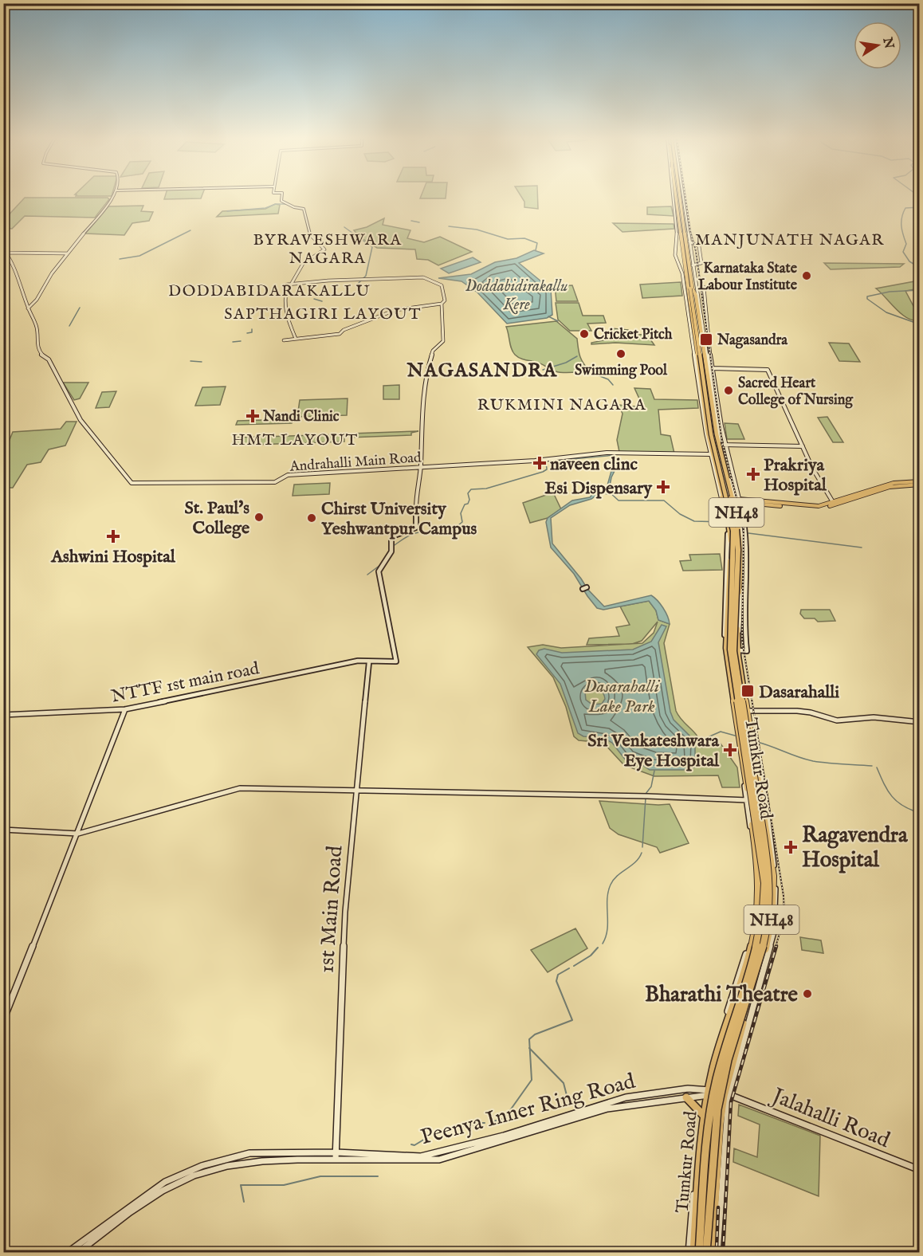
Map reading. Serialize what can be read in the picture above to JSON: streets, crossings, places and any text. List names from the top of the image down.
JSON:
{
  "streets": {
    "highway": ["NH48", "Tumkur Road"],
    "street": [
      "Andrahalli Main Road",
      "NTTF 1st main road",
      "1st Main Road",
      "Peenya Inner Ring Road",
      "Jalahalli Road"
    ]
  },
  "crossings": [
    ["Andrahalli Main Road", "NTTF 1st main road"],
    ["NH48", "Tumkur Road"],
    ["NTTF 1st main road", "1st Main Road"],
    ["Tumkur Road", "Peenya Inner Ring Road"],
    ["Tumkur Road", "Jalahalli Road"],
    ["1st Main Road", "Peenya Inner Ring Road"],
    ["Peenya Inner Ring Road", "Jalahalli Road"]
  ],
  "districts": [
    "BYRAVESHWARA NAGARA",
    "MANJUNATH NAGAR",
    "DODDABIDARAKALLU",
    "SAPTHAGIRI LAYOUT",
    "NAGASANDRA",
    "RUKMINI NAGARA",
    "HMT LAYOUT"
  ],
  "water": ["Doddabidirakallu Kere"],
  "parks": ["Dasarahalli Lake Park"],
  "places": {
    "other": [
      "Karnataka State Labour Institute",
      "Cricket Pitch",
      "Swimming Pool",
      "Sacred Heart College of Nursing",
      "St. Paul's College",
      "Chirst University Yeshwantpur Campus",
      "Bharathi Theatre"
    ],
    "transit": ["Nagasandra", "Dasarahalli"],
    "health": [
      "Nandi Clinic",
      "naveen clinc",
      "Prakriya Hospital",
      "Esi Dispensary",
      "Ashwini Hospital",
      "Sri Venkateshwara Eye Hospital",
      "Ragavendra Hospital"
    ]
  },
  "north": "right"
}
